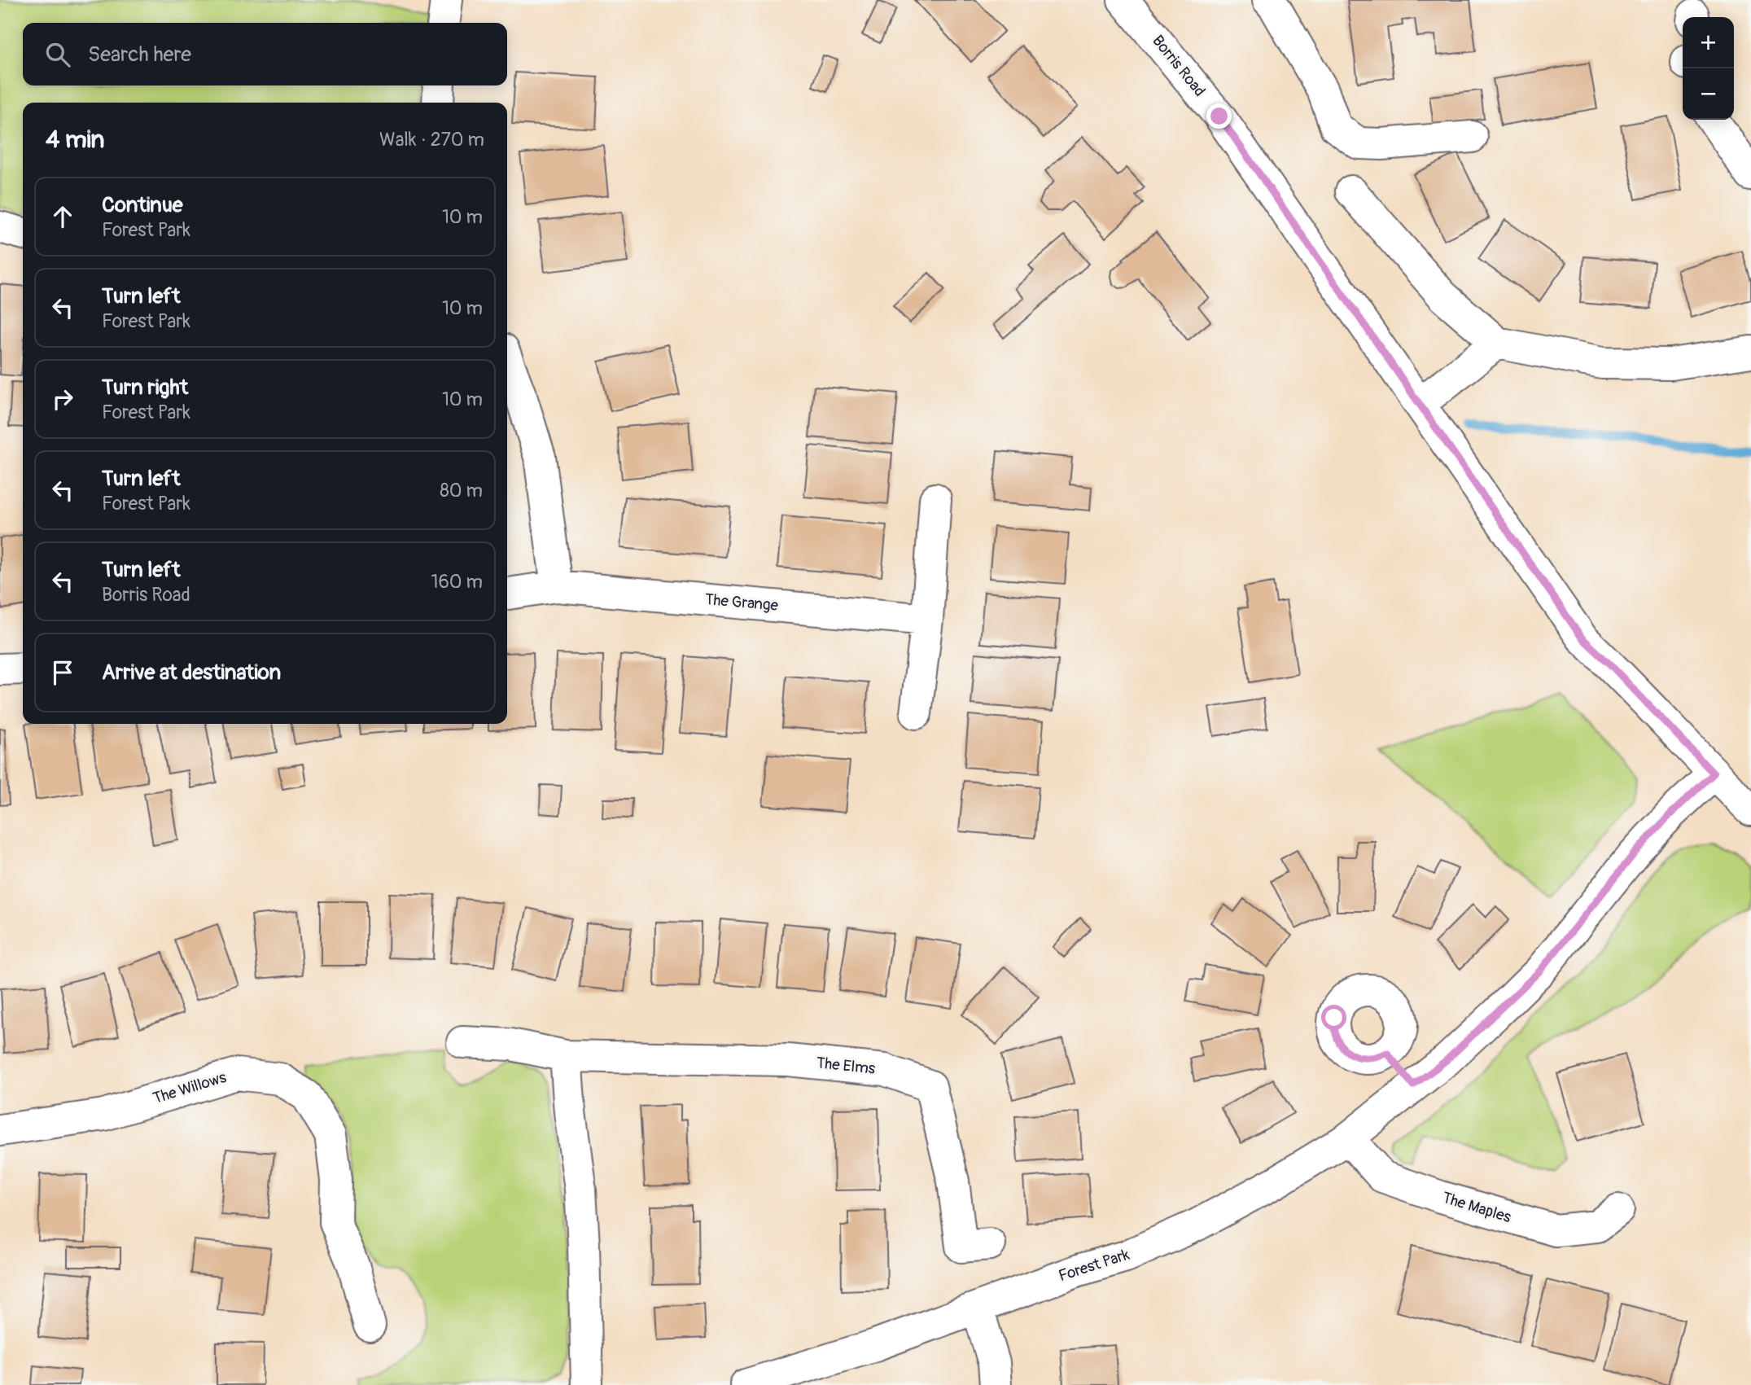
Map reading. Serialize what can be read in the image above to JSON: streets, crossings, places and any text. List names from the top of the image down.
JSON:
{
  "streets": {
    "street": [
      "Borris Road",
      "The Grange",
      "The Elms",
      "The Willows",
      "The Maples",
      "Forest Park"
    ]
  },
  "crossings": [
    ["Borris Road", "Forest Park"],
    ["The Maples", "Forest Park"]
  ],
  "page": {
    "map_buttons": ["+", "−"],
    "search": "Search here",
    "heading": ["4 min", "Walk · 270 m"],
    "list": [
      ["Continue", "Forest Park", "10 m"],
      ["Turn left", "Forest Park", "10 m"],
      ["Turn right", "Forest Park", "10 m"],
      ["Turn left", "Forest Park", "80 m"],
      ["Turn left", "Borris Road", "160 m"],
      "Arrive at destination"
    ]
  }
}
